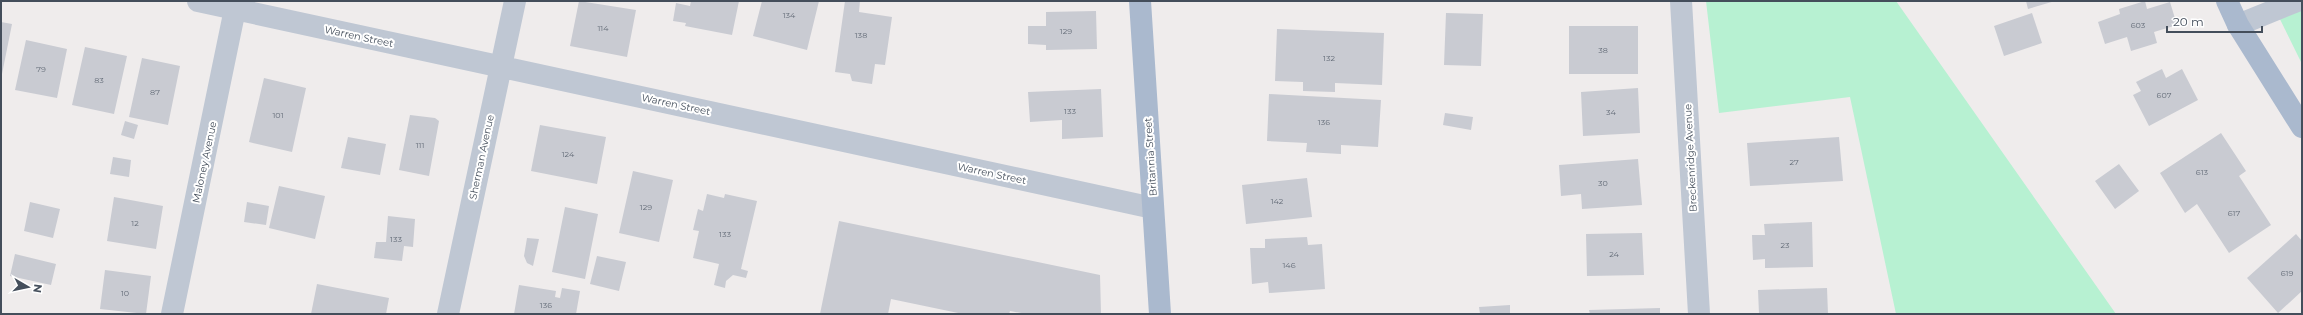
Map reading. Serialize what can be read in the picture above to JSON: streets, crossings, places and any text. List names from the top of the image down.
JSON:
{
  "streets": {
    "main road": ["Britannia Street"],
    "street": [
      "Warren Street",
      "Sherman Avenue",
      "Breckenridge Avenue",
      "Maloney Avenue"
    ]
  },
  "crossings": [
    ["Warren Street", "Sherman Avenue"],
    ["Warren Street", "Britannia Street"],
    ["Warren Street", "Maloney Avenue"]
  ],
  "house_numbers": [
    "134",
    "603",
    "114",
    "129",
    "138",
    "38",
    "132",
    "79",
    "83",
    "87",
    "607",
    "133",
    "34",
    "101",
    "136",
    "111",
    "124",
    "27",
    "613",
    "30",
    "142",
    "129",
    "617",
    "12",
    "133",
    "133",
    "23",
    "24",
    "146",
    "619",
    "10",
    "136"
  ],
  "scale_bar": "20 m",
  "north": "right"
}
